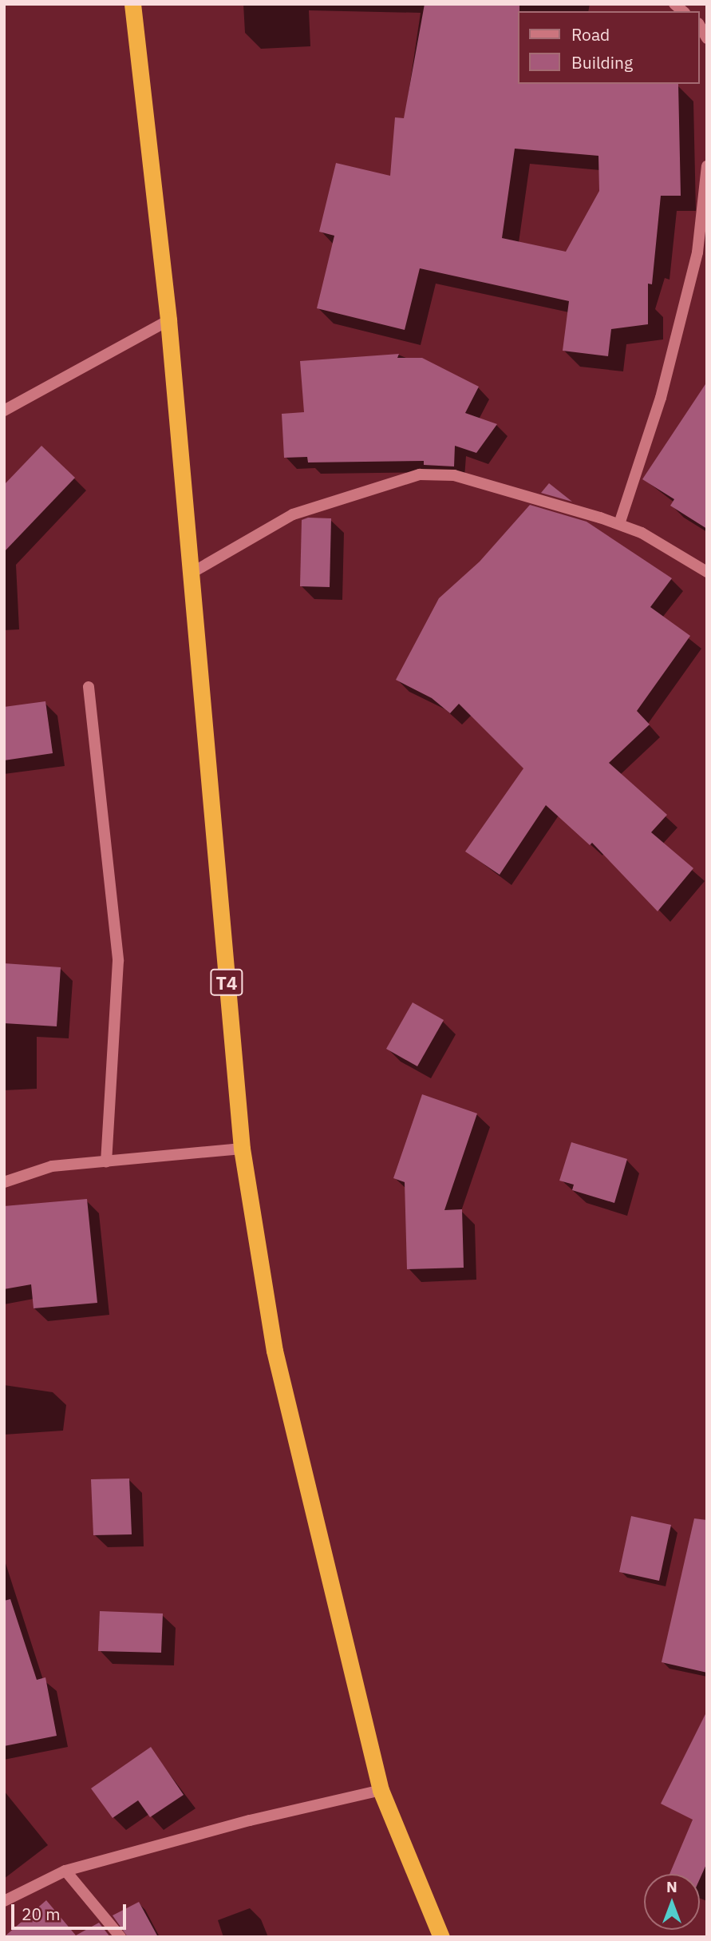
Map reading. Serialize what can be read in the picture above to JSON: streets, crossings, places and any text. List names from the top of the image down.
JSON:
{
  "streets": {
    "highway": ["T4"]
  },
  "legend": ["Road", "Building"],
  "scale_bar": "20 m",
  "north": "top"
}
